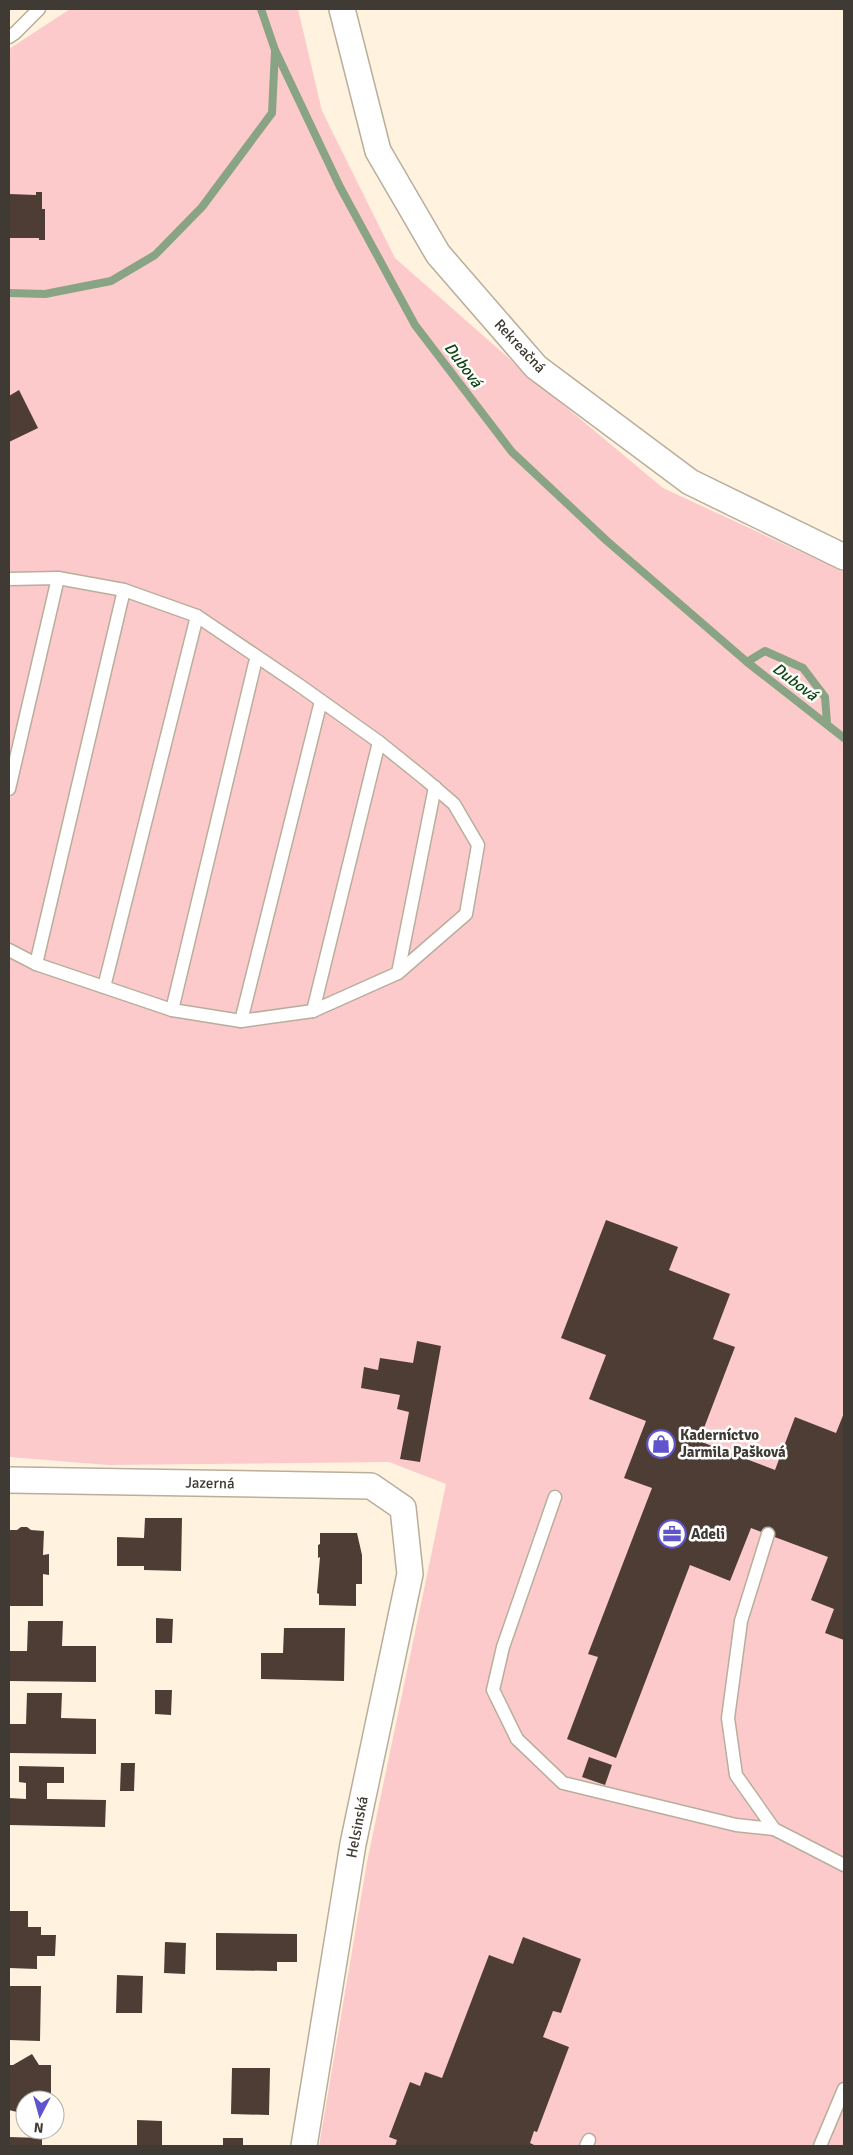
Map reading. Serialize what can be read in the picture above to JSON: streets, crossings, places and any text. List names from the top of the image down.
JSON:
{
  "streets": {
    "street": ["Rekreačná", "Jazerná", "Helsinská"]
  },
  "crossings": [
    ["Jazerná", "Helsinská"]
  ],
  "water": ["Dubová"],
  "places": {
    "shop": ["Kaderníctvo Jarmila Pašková"],
    "office": ["Adeli"]
  },
  "north": "bottom"
}
